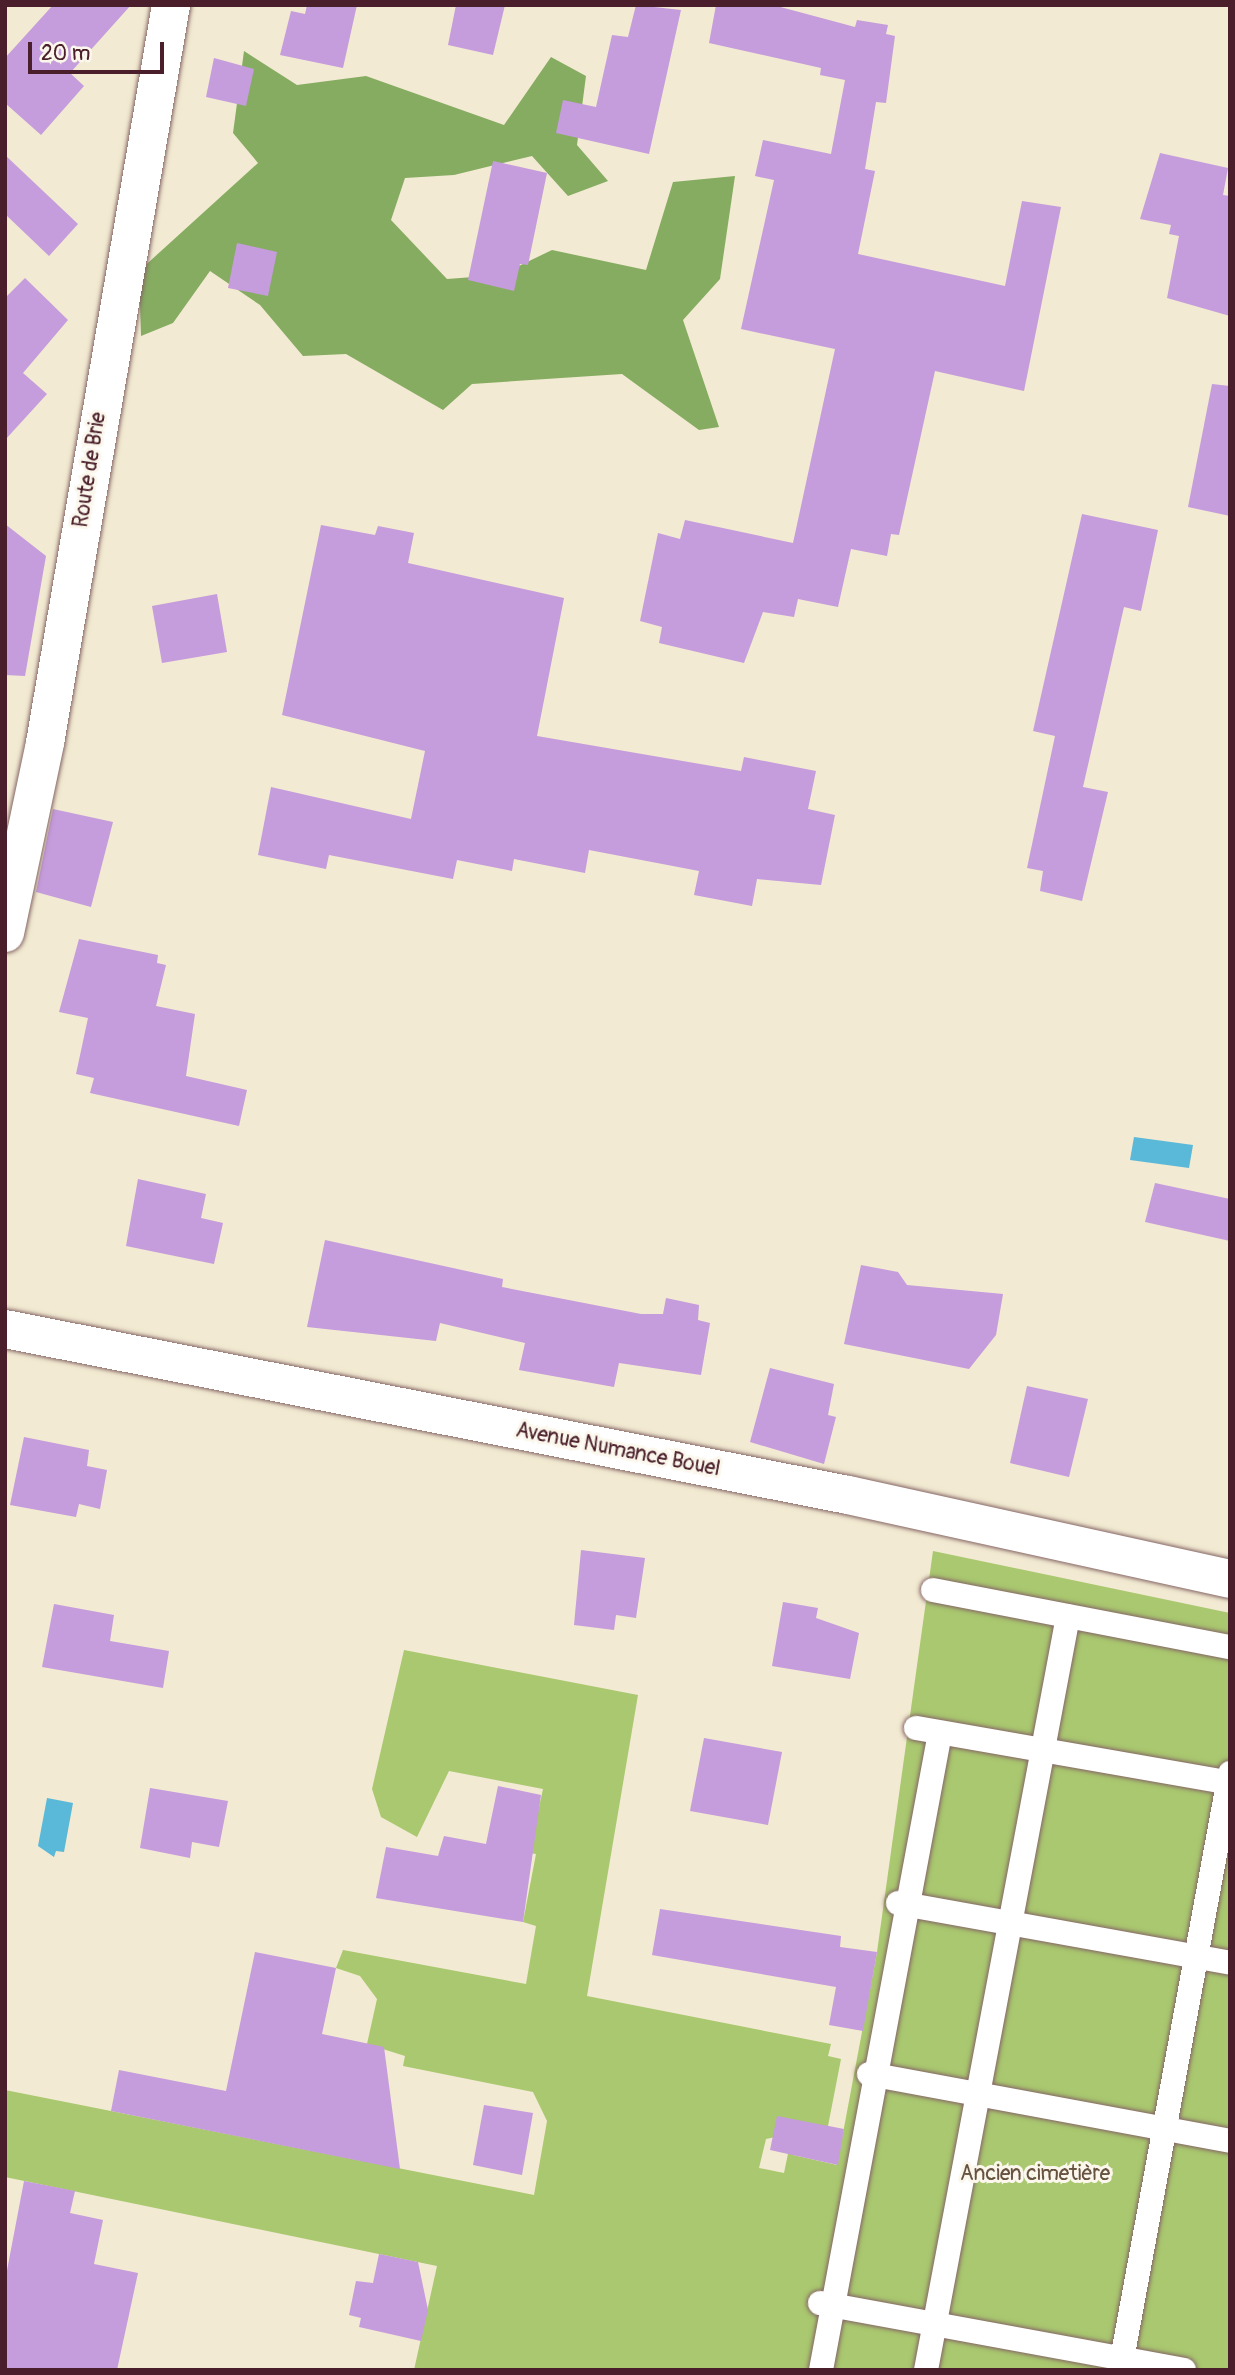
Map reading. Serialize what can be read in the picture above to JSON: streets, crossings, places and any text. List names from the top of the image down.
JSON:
{
  "streets": {
    "street": ["Route de Brie", "Avenue Numance Bouel"]
  },
  "parks": ["Ancien cimetière"],
  "scale_bar": "20 m"
}
